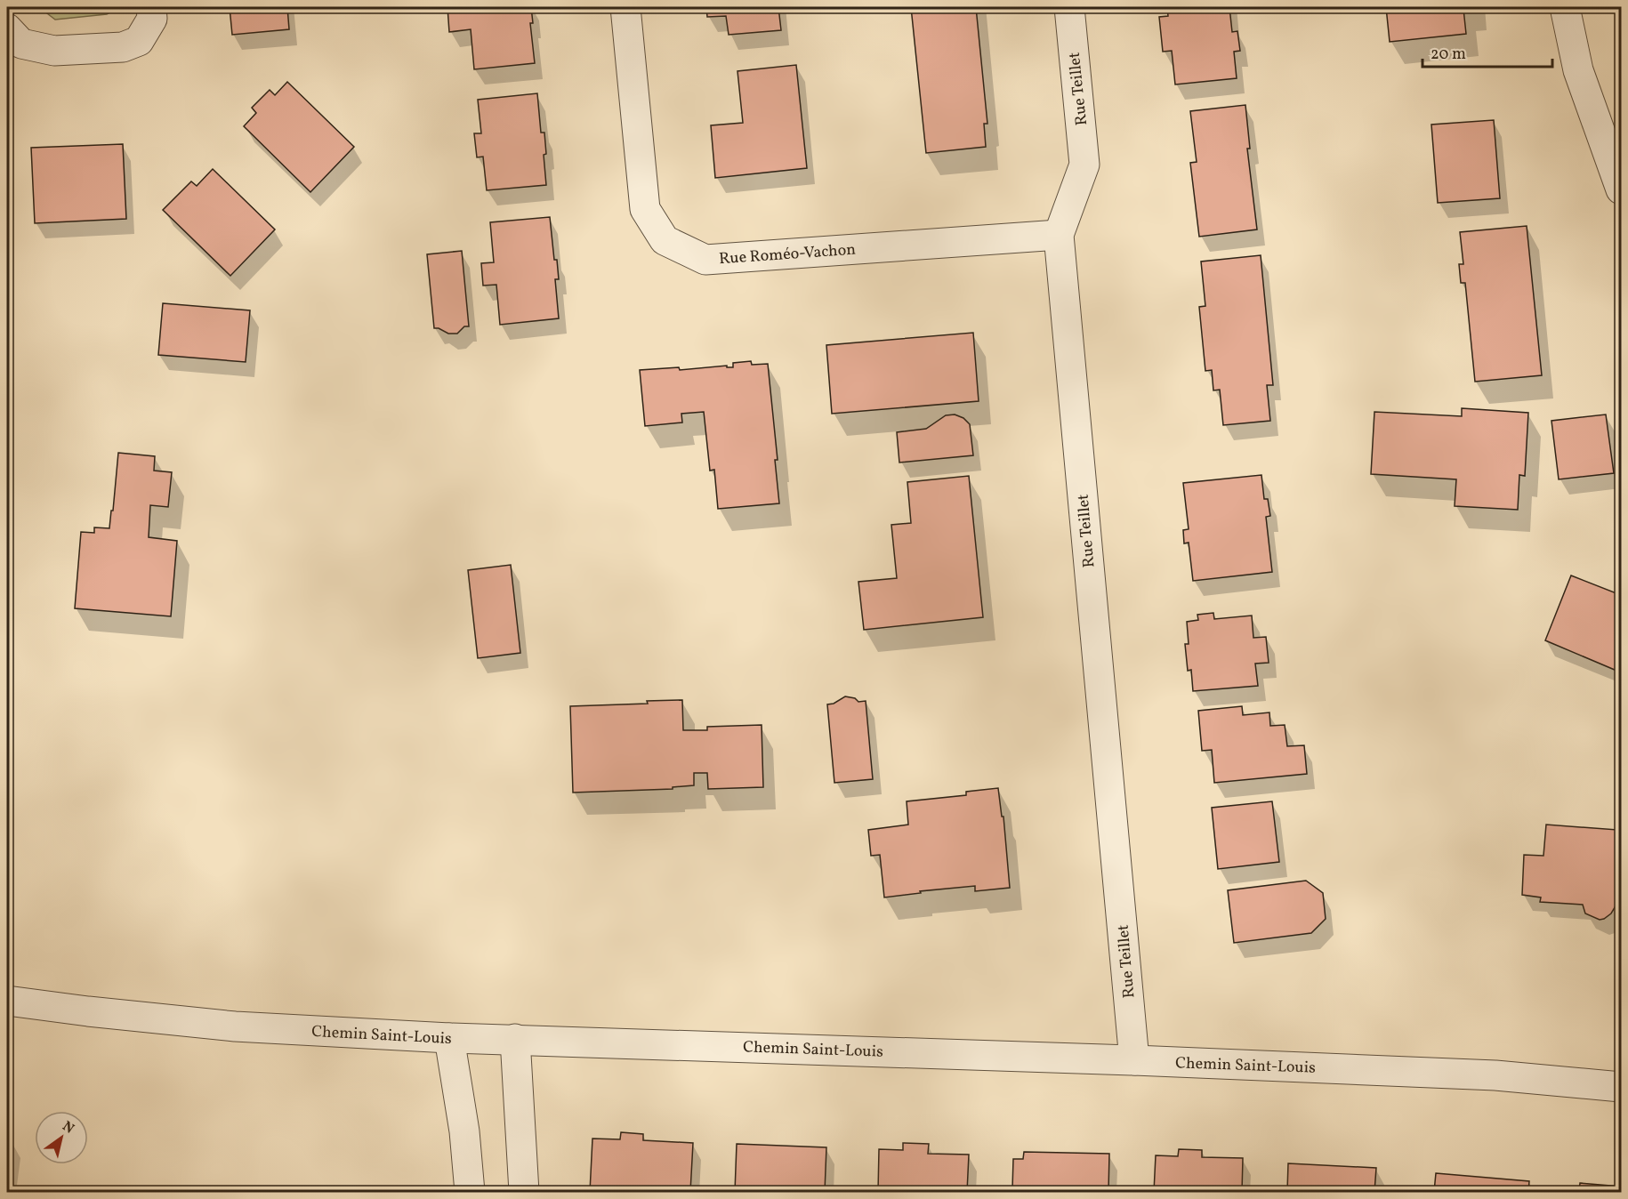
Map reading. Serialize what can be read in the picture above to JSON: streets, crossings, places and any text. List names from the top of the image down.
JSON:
{
  "streets": {
    "street": ["Rue Teillet", "Rue Roméo-Vachon", "Chemin Saint-Louis"]
  },
  "crossings": [
    ["Rue Teillet", "Rue Roméo-Vachon"],
    ["Rue Teillet", "Chemin Saint-Louis"]
  ],
  "scale_bar": "20 m",
  "north": "top right"
}
